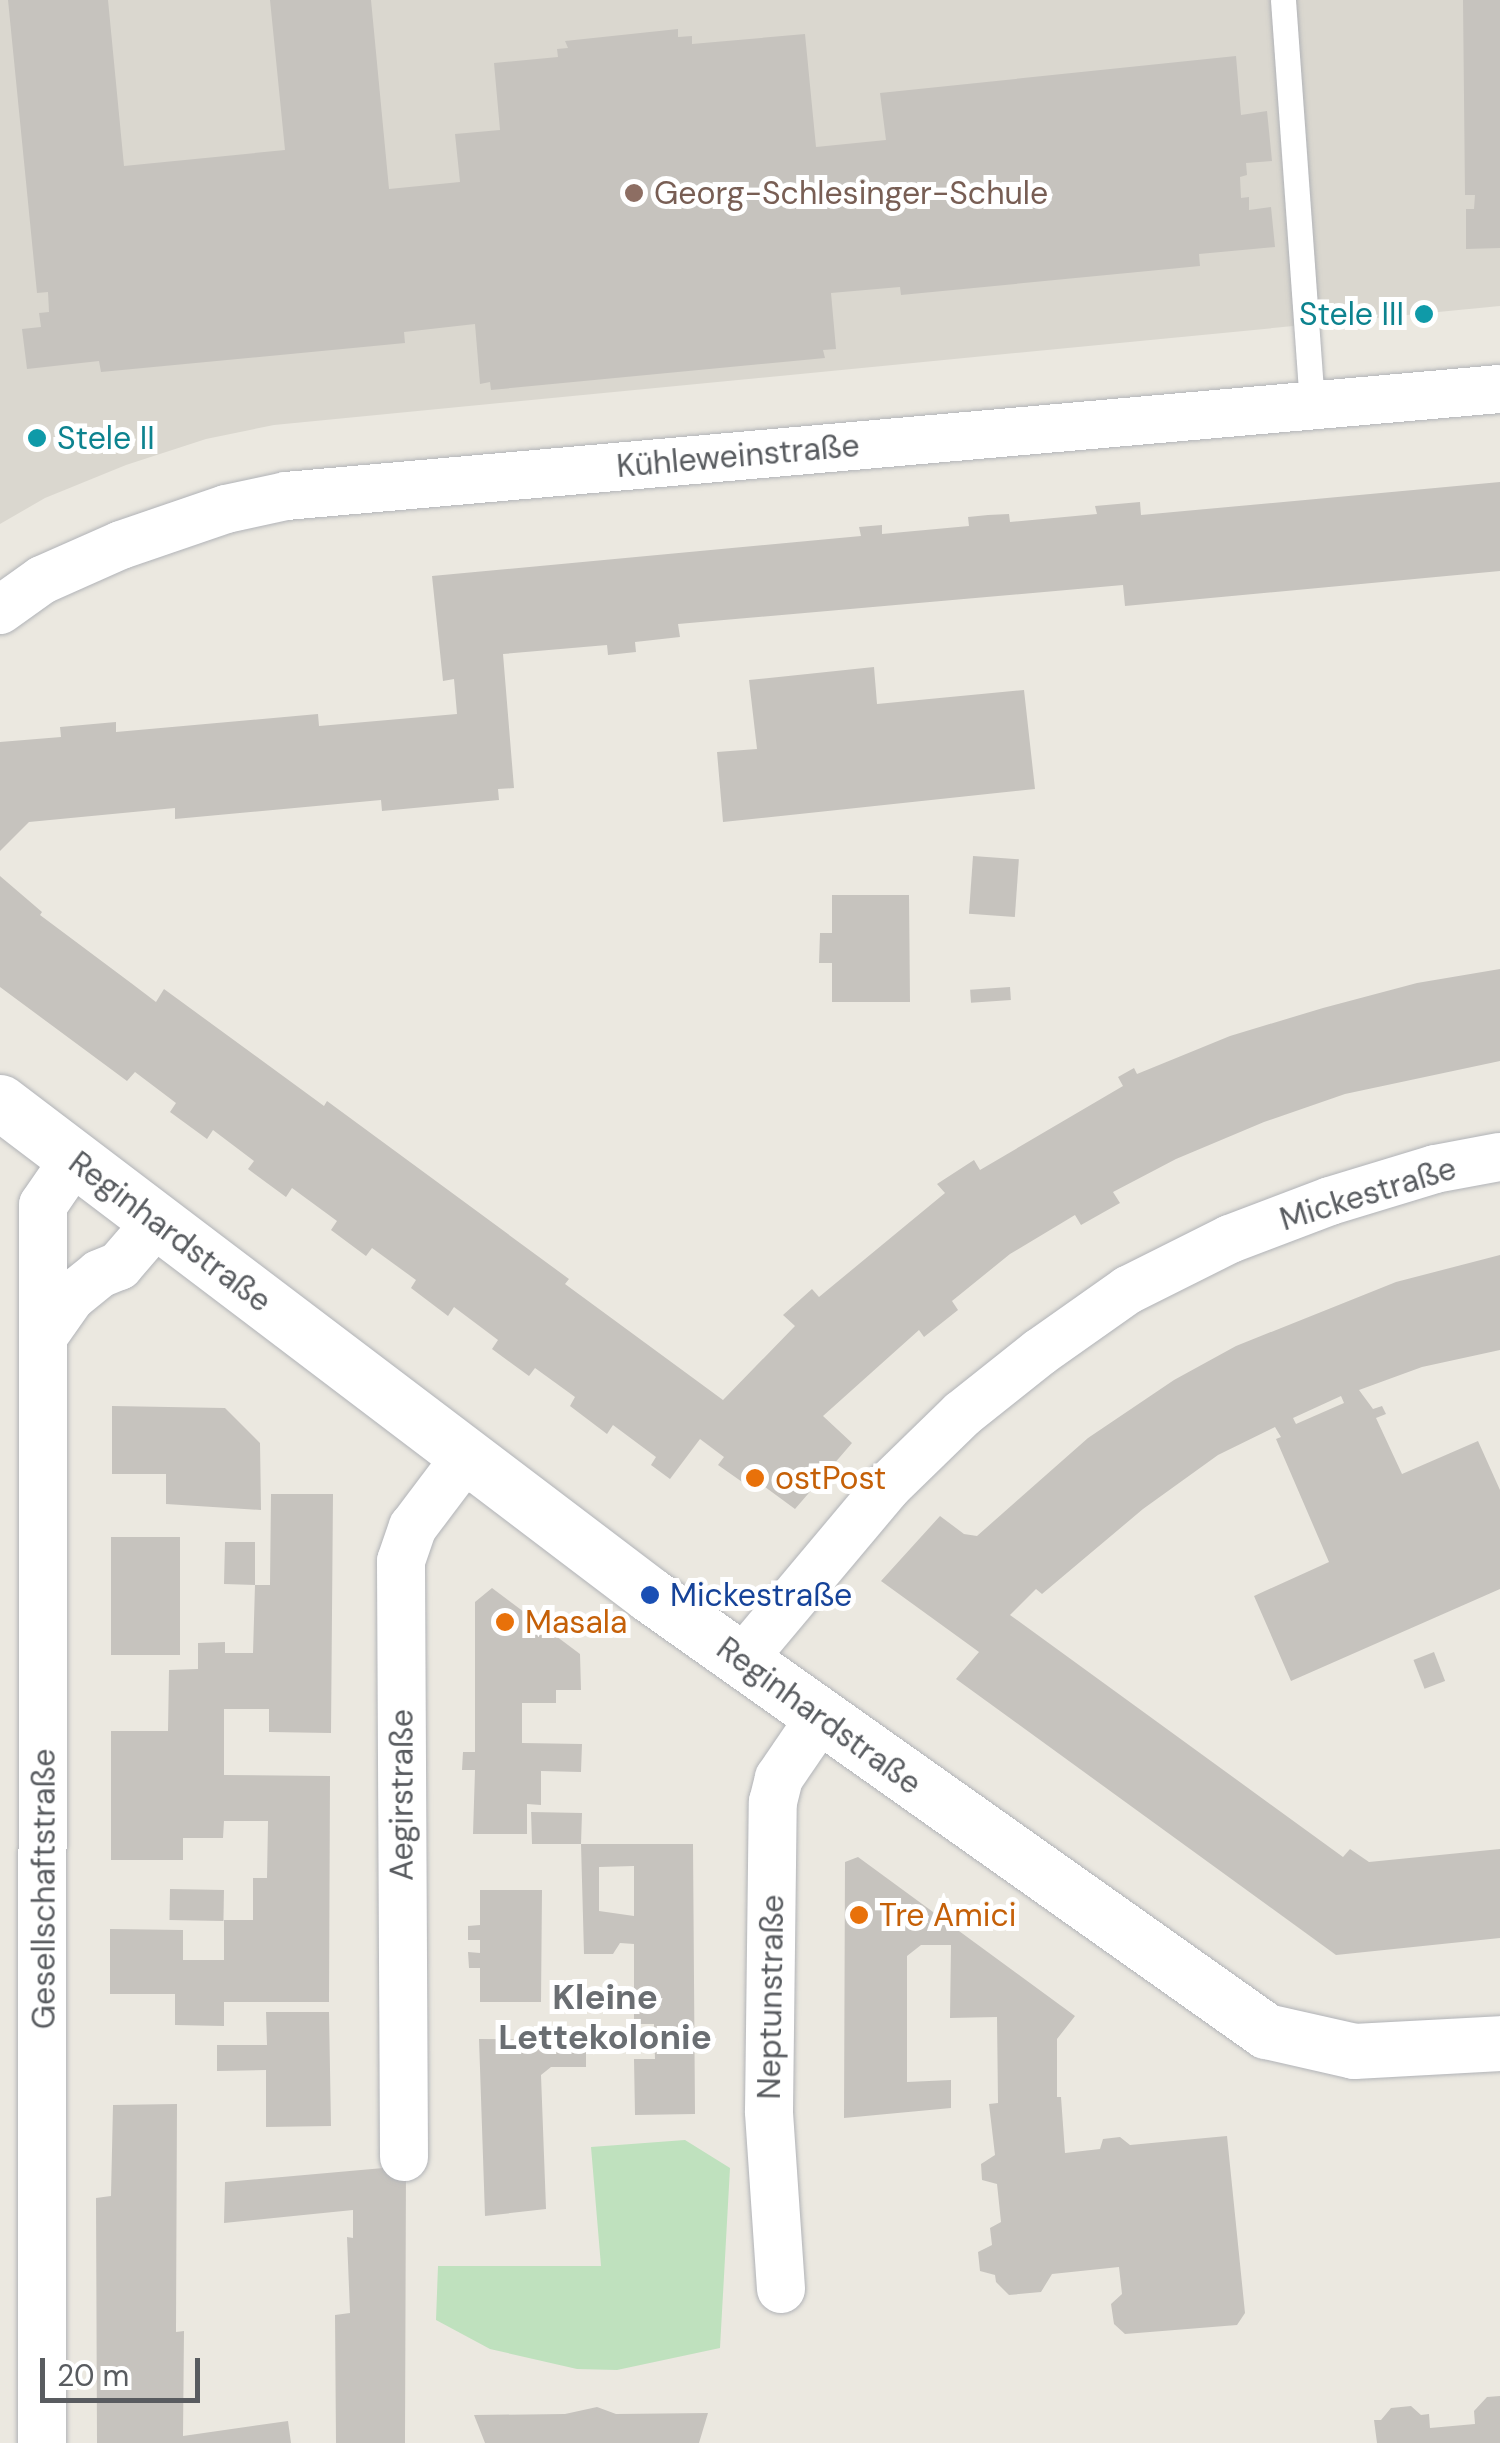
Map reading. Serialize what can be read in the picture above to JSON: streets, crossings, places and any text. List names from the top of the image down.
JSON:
{
  "streets": {
    "street": [
      "Kühleweinstraße",
      "Mickestraße",
      "Reginhardstraße",
      "Aegirstraße",
      "Gesellschaftstraße",
      "Neptunstraße"
    ]
  },
  "crossings": [
    ["Mickestraße", "Reginhardstraße"],
    ["Reginhardstraße", "Aegirstraße"],
    ["Reginhardstraße", "Gesellschaftstraße"],
    ["Reginhardstraße", "Neptunstraße"]
  ],
  "districts": ["Kleine Lettekolonie"],
  "places": [
    "Georg-Schlesinger-Schule",
    "Stele III",
    "Stele II",
    "ostPost",
    "Mickestraße",
    "Masala",
    "Tre Amici"
  ],
  "scale_bar": "20 m"
}
